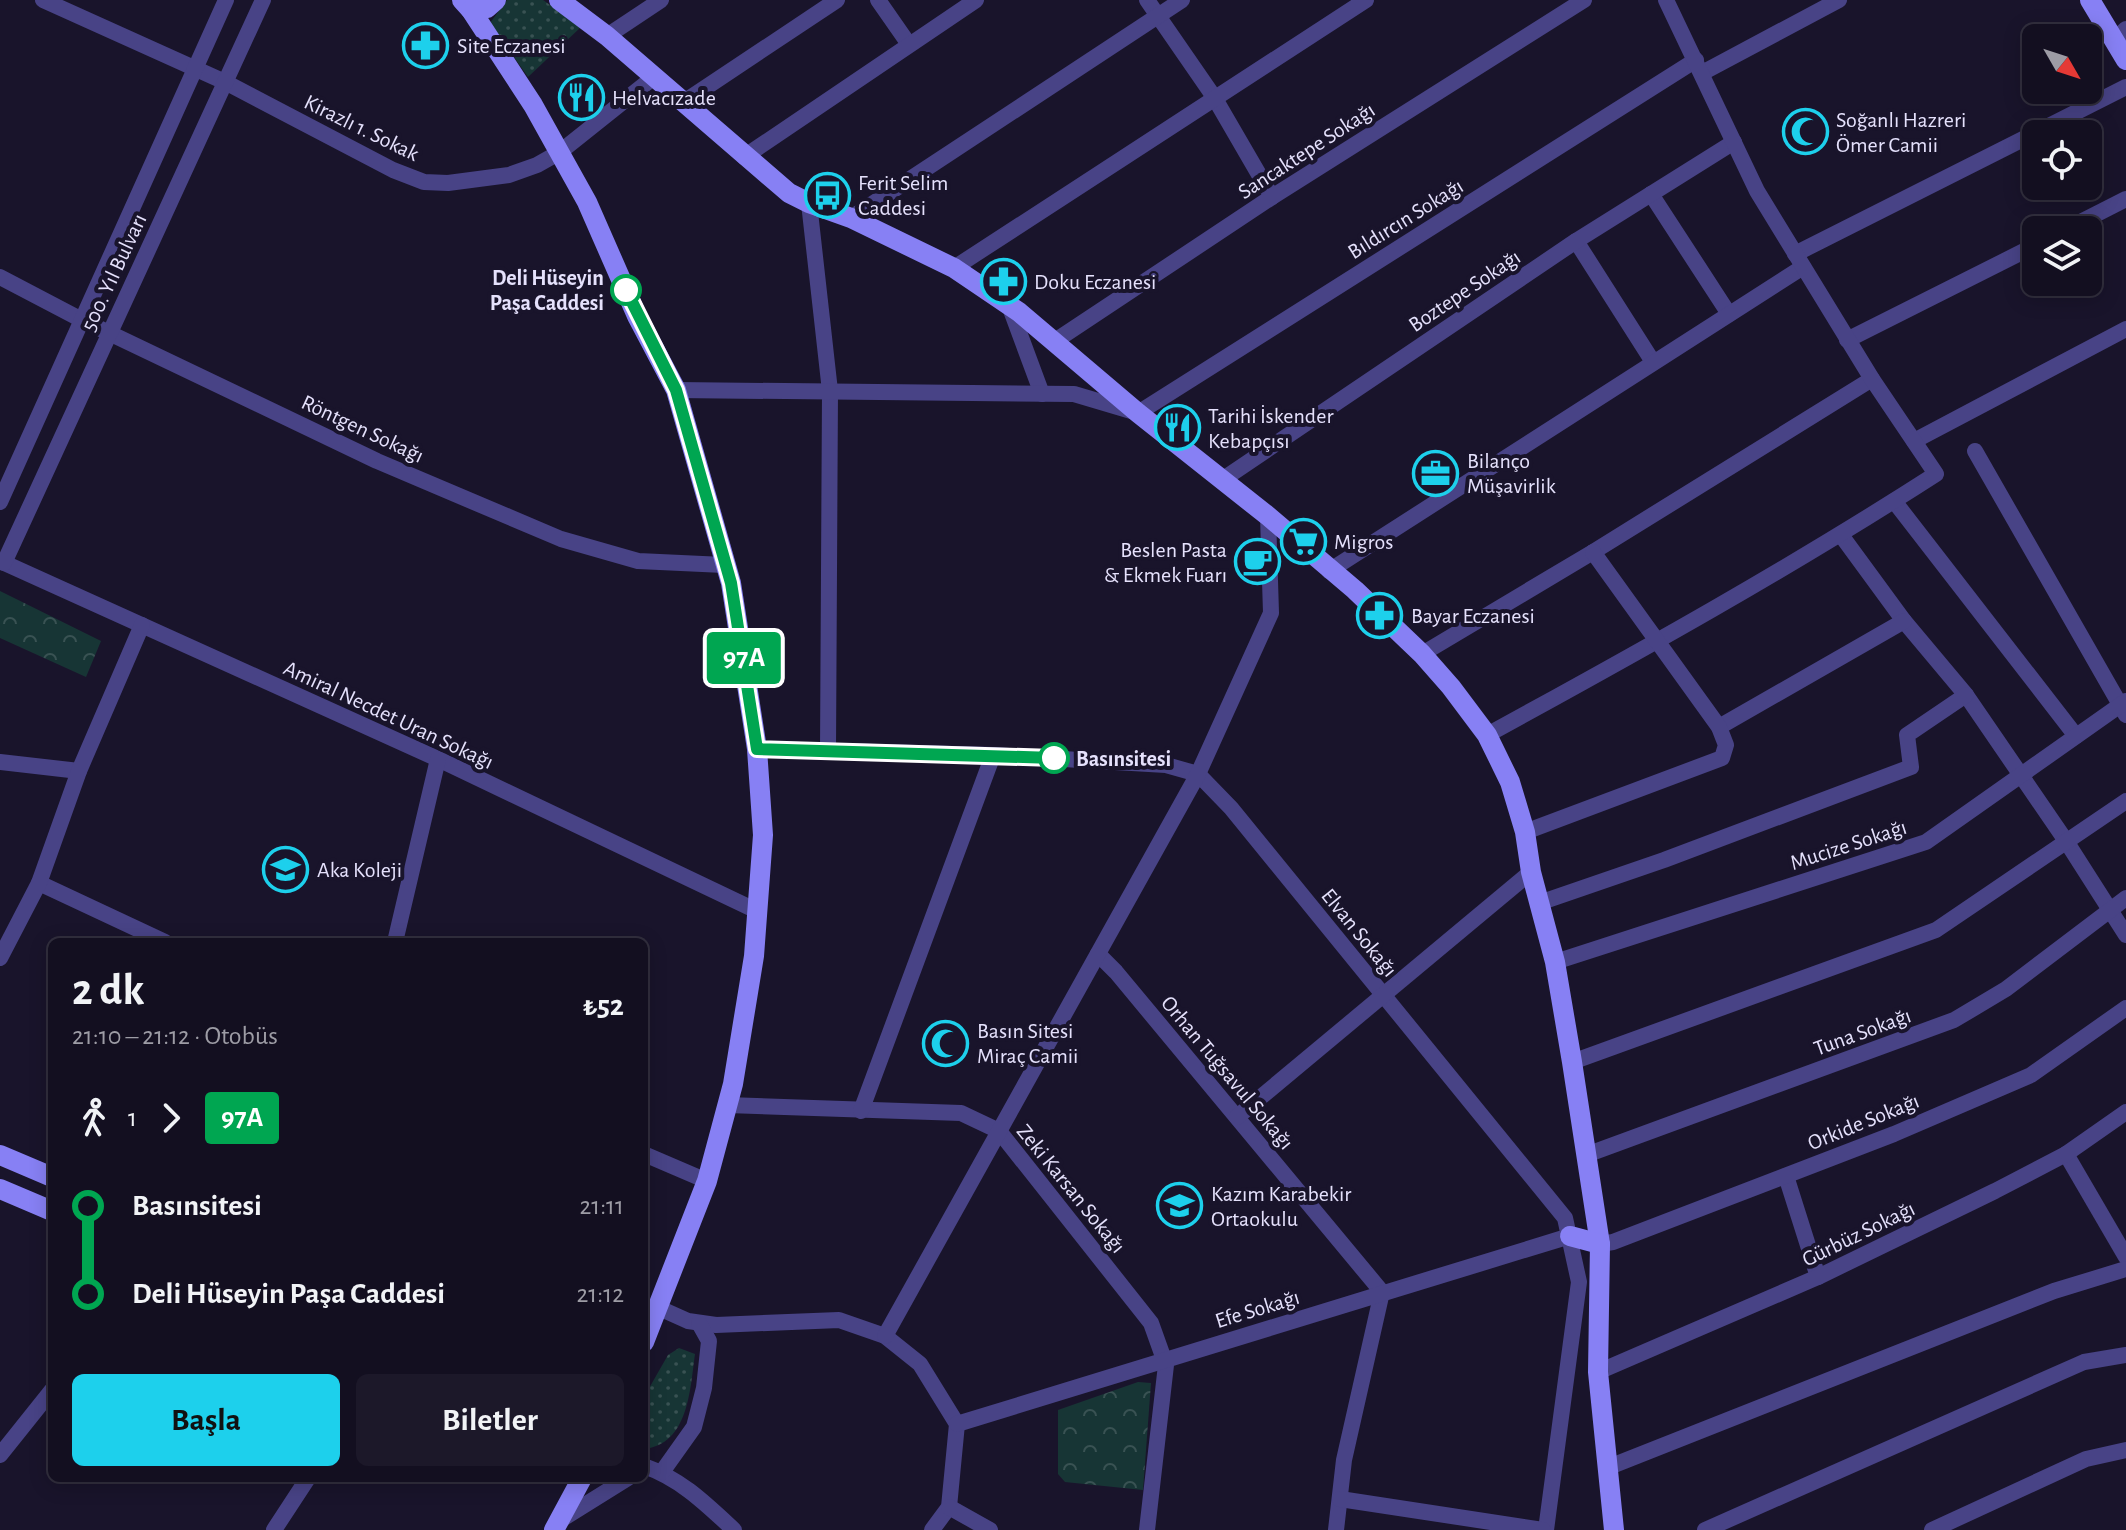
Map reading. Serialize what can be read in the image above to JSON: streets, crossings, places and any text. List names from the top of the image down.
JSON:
{
  "streets": {
    "street": [
      "Kirazlı 1. Sokak",
      "Sancaktepe Sokağı",
      "Bıldırcın Sokağı",
      "500. Yıl Bulvarı",
      "Boztepe Sokağı",
      "Röntgen Sokağı",
      "Amiral Necdet Uran Sokağı",
      "Mucize Sokağı",
      "Elvan Sokağı",
      "Tuna Sokağı",
      "Orhan Tuğsavul Sokağı",
      "Orkide Sokağı",
      "Zeki Karsan Sokağı",
      "Gürbüz Sokağı",
      "Efe Sokağı"
    ]
  },
  "crossings": [
    ["Kirazlı 1. Sokak", "500. Yıl Bulvarı"],
    ["500. Yıl Bulvarı", "Röntgen Sokağı"],
    ["500. Yıl Bulvarı", "Amiral Necdet Uran Sokağı"],
    ["Elvan Sokağı", "Efe Sokağı"],
    ["Orhan Tuğsavul Sokağı", "Efe Sokağı"],
    ["Zeki Karsan Sokağı", "Efe Sokağı"]
  ],
  "places": {
    "pharmacy": ["Site Eczanesi", "Doku Eczanesi", "Bayar Eczanesi"],
    "restaurant": ["Helvacızade", "Tarihi İskender Kebapçısı"],
    "mosque": ["Soğanlı Hazreri Ömer Camii", "Basın Sitesi Miraç Camii"],
    "bus stop": ["Ferit Selim Caddesi"],
    "other": ["Deli Hüseyin Paşa Caddesi", "Basınsitesi"],
    "office": ["Bilanço Müşavirlik"],
    "supermarket": ["Migros"],
    "cafe": ["Beslen Pasta & Ekmek Fuarı"],
    "school or university": ["Aka Koleji", "Kazım Karabekir Ortaokulu"]
  },
  "lines": ["bus line 97A"],
  "north": "bottom right",
  "page": {
    "on_map": "97A",
    "heading": ["2 dk", "21:10 – 21:12 · Otobüs", "₺52"],
    "legs": ["1", "97A"],
    "list": [
      {
        "name": "Basınsitesi",
        "value": "21:11"
      },
      {
        "name": "Deli Hüseyin Paşa Caddesi",
        "value": "21:12"
      }
    ],
    "buttons": ["Başla", "Biletler"]
  }
}
